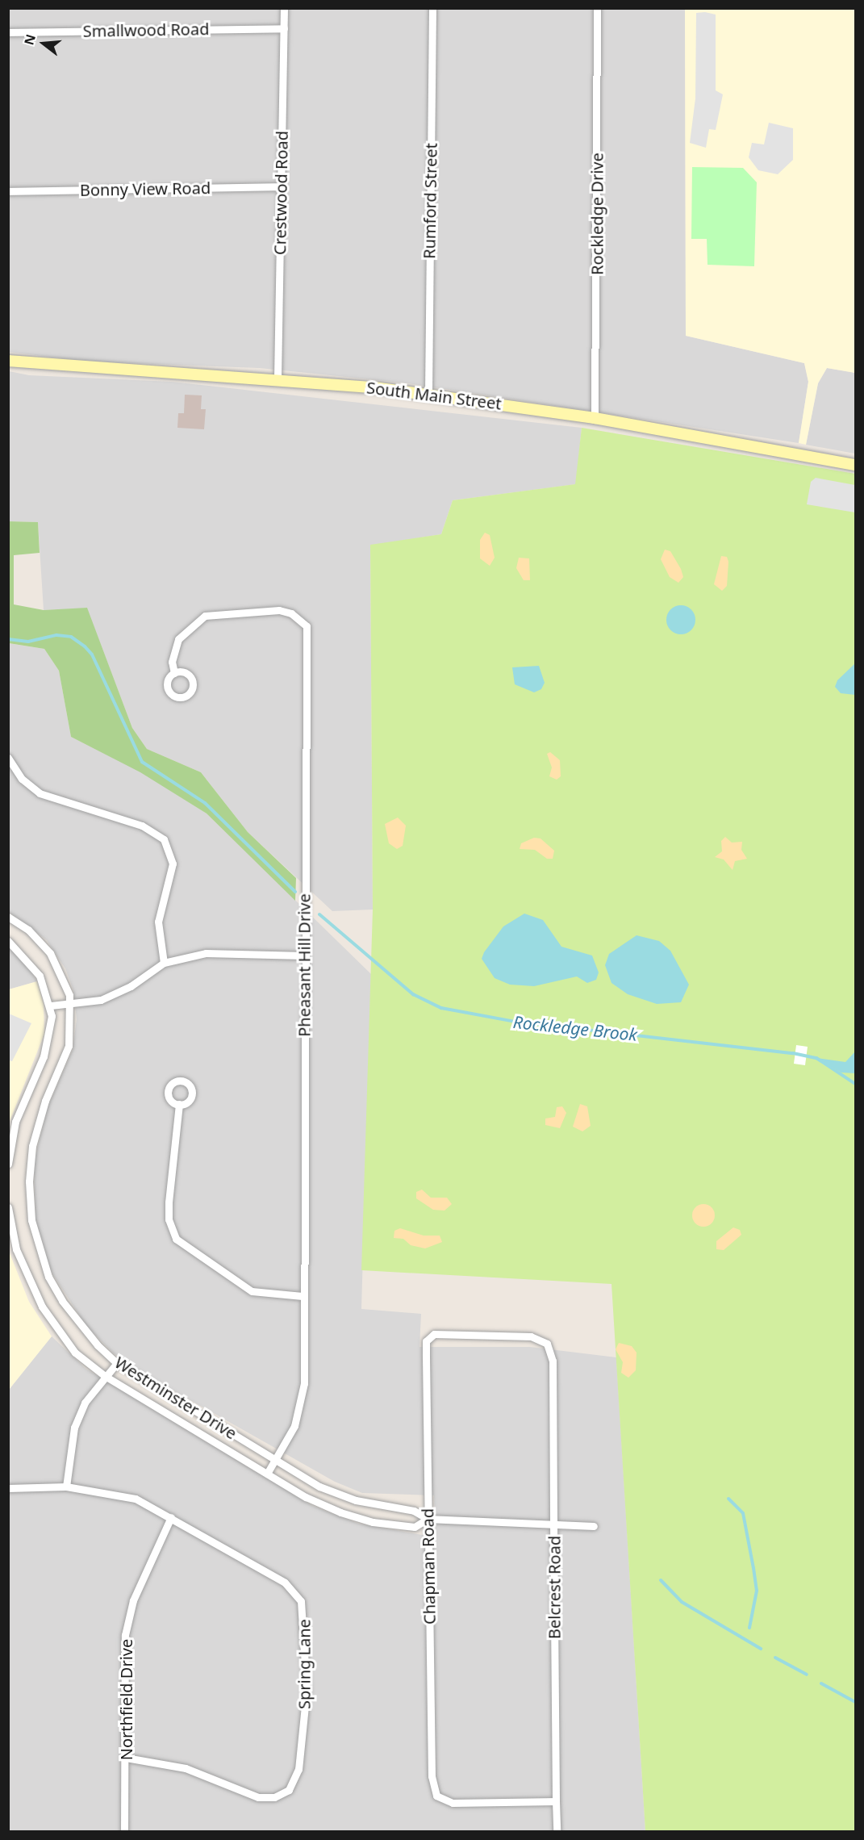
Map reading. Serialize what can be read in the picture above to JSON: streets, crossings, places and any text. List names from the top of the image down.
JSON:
{
  "streets": {
    "main road": ["South Main Street"],
    "street": [
      "Smallwood Road",
      "Bonny View Road",
      "Crestwood Road",
      "Rumford Street",
      "Rockledge Drive",
      "Pheasant Hill Drive",
      "Westminster Drive",
      "Chapman Road",
      "Belcrest Road",
      "Spring Lane",
      "Northfield Drive"
    ]
  },
  "crossings": [
    ["Smallwood Road", "Crestwood Road"],
    ["Bonny View Road", "Crestwood Road"],
    ["Crestwood Road", "South Main Street"],
    ["Rumford Street", "South Main Street"],
    ["Rockledge Drive", "South Main Street"],
    ["Pheasant Hill Drive", "Westminster Drive"],
    ["Westminster Drive", "Chapman Road"],
    ["Westminster Drive", "Belcrest Road"],
    ["Chapman Road", "Belcrest Road"],
    ["Spring Lane", "Northfield Drive"]
  ],
  "water": ["Rockledge Brook"],
  "north": "left"
}
